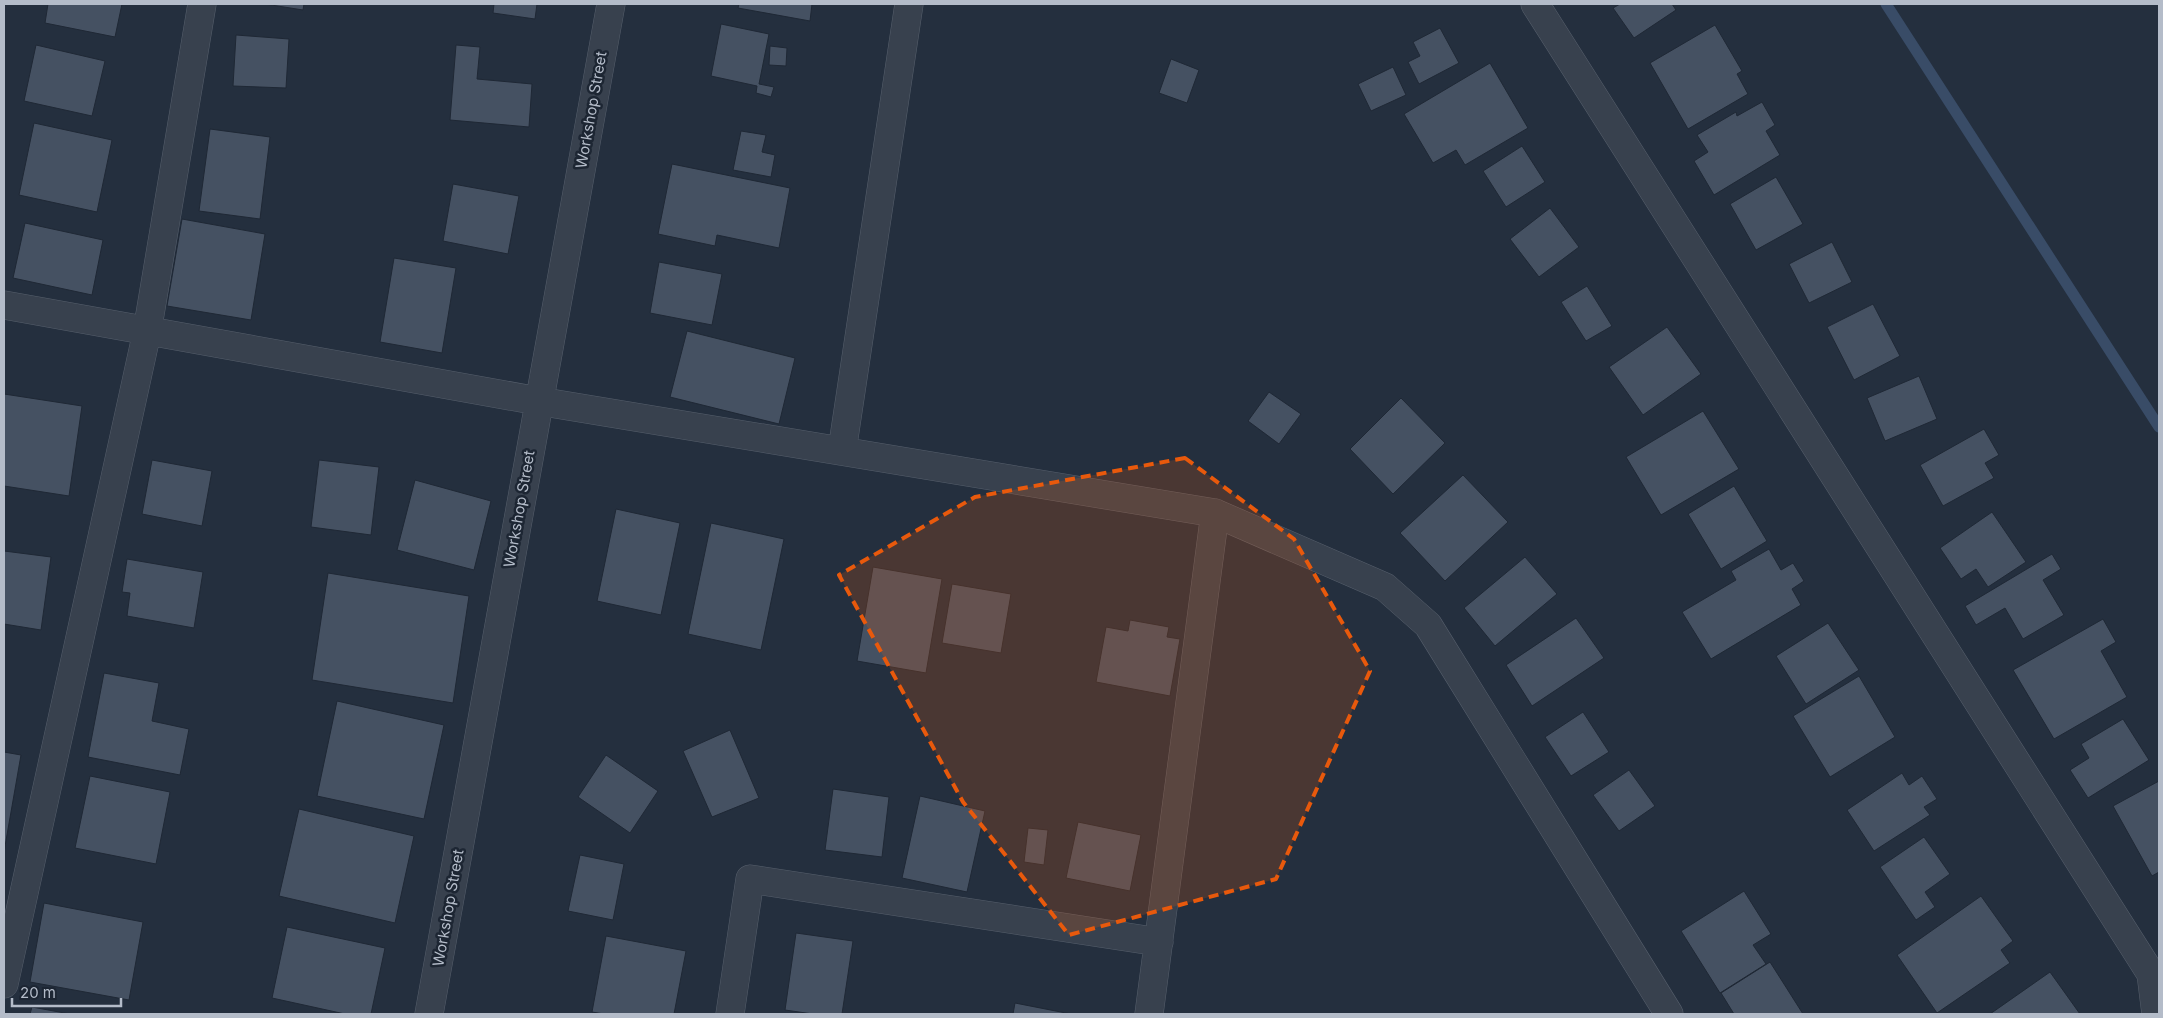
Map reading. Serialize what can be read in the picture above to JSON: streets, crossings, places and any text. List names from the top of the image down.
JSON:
{
  "streets": {
    "street": ["Workshop Street"]
  },
  "scale_bar": "20 m"
}
